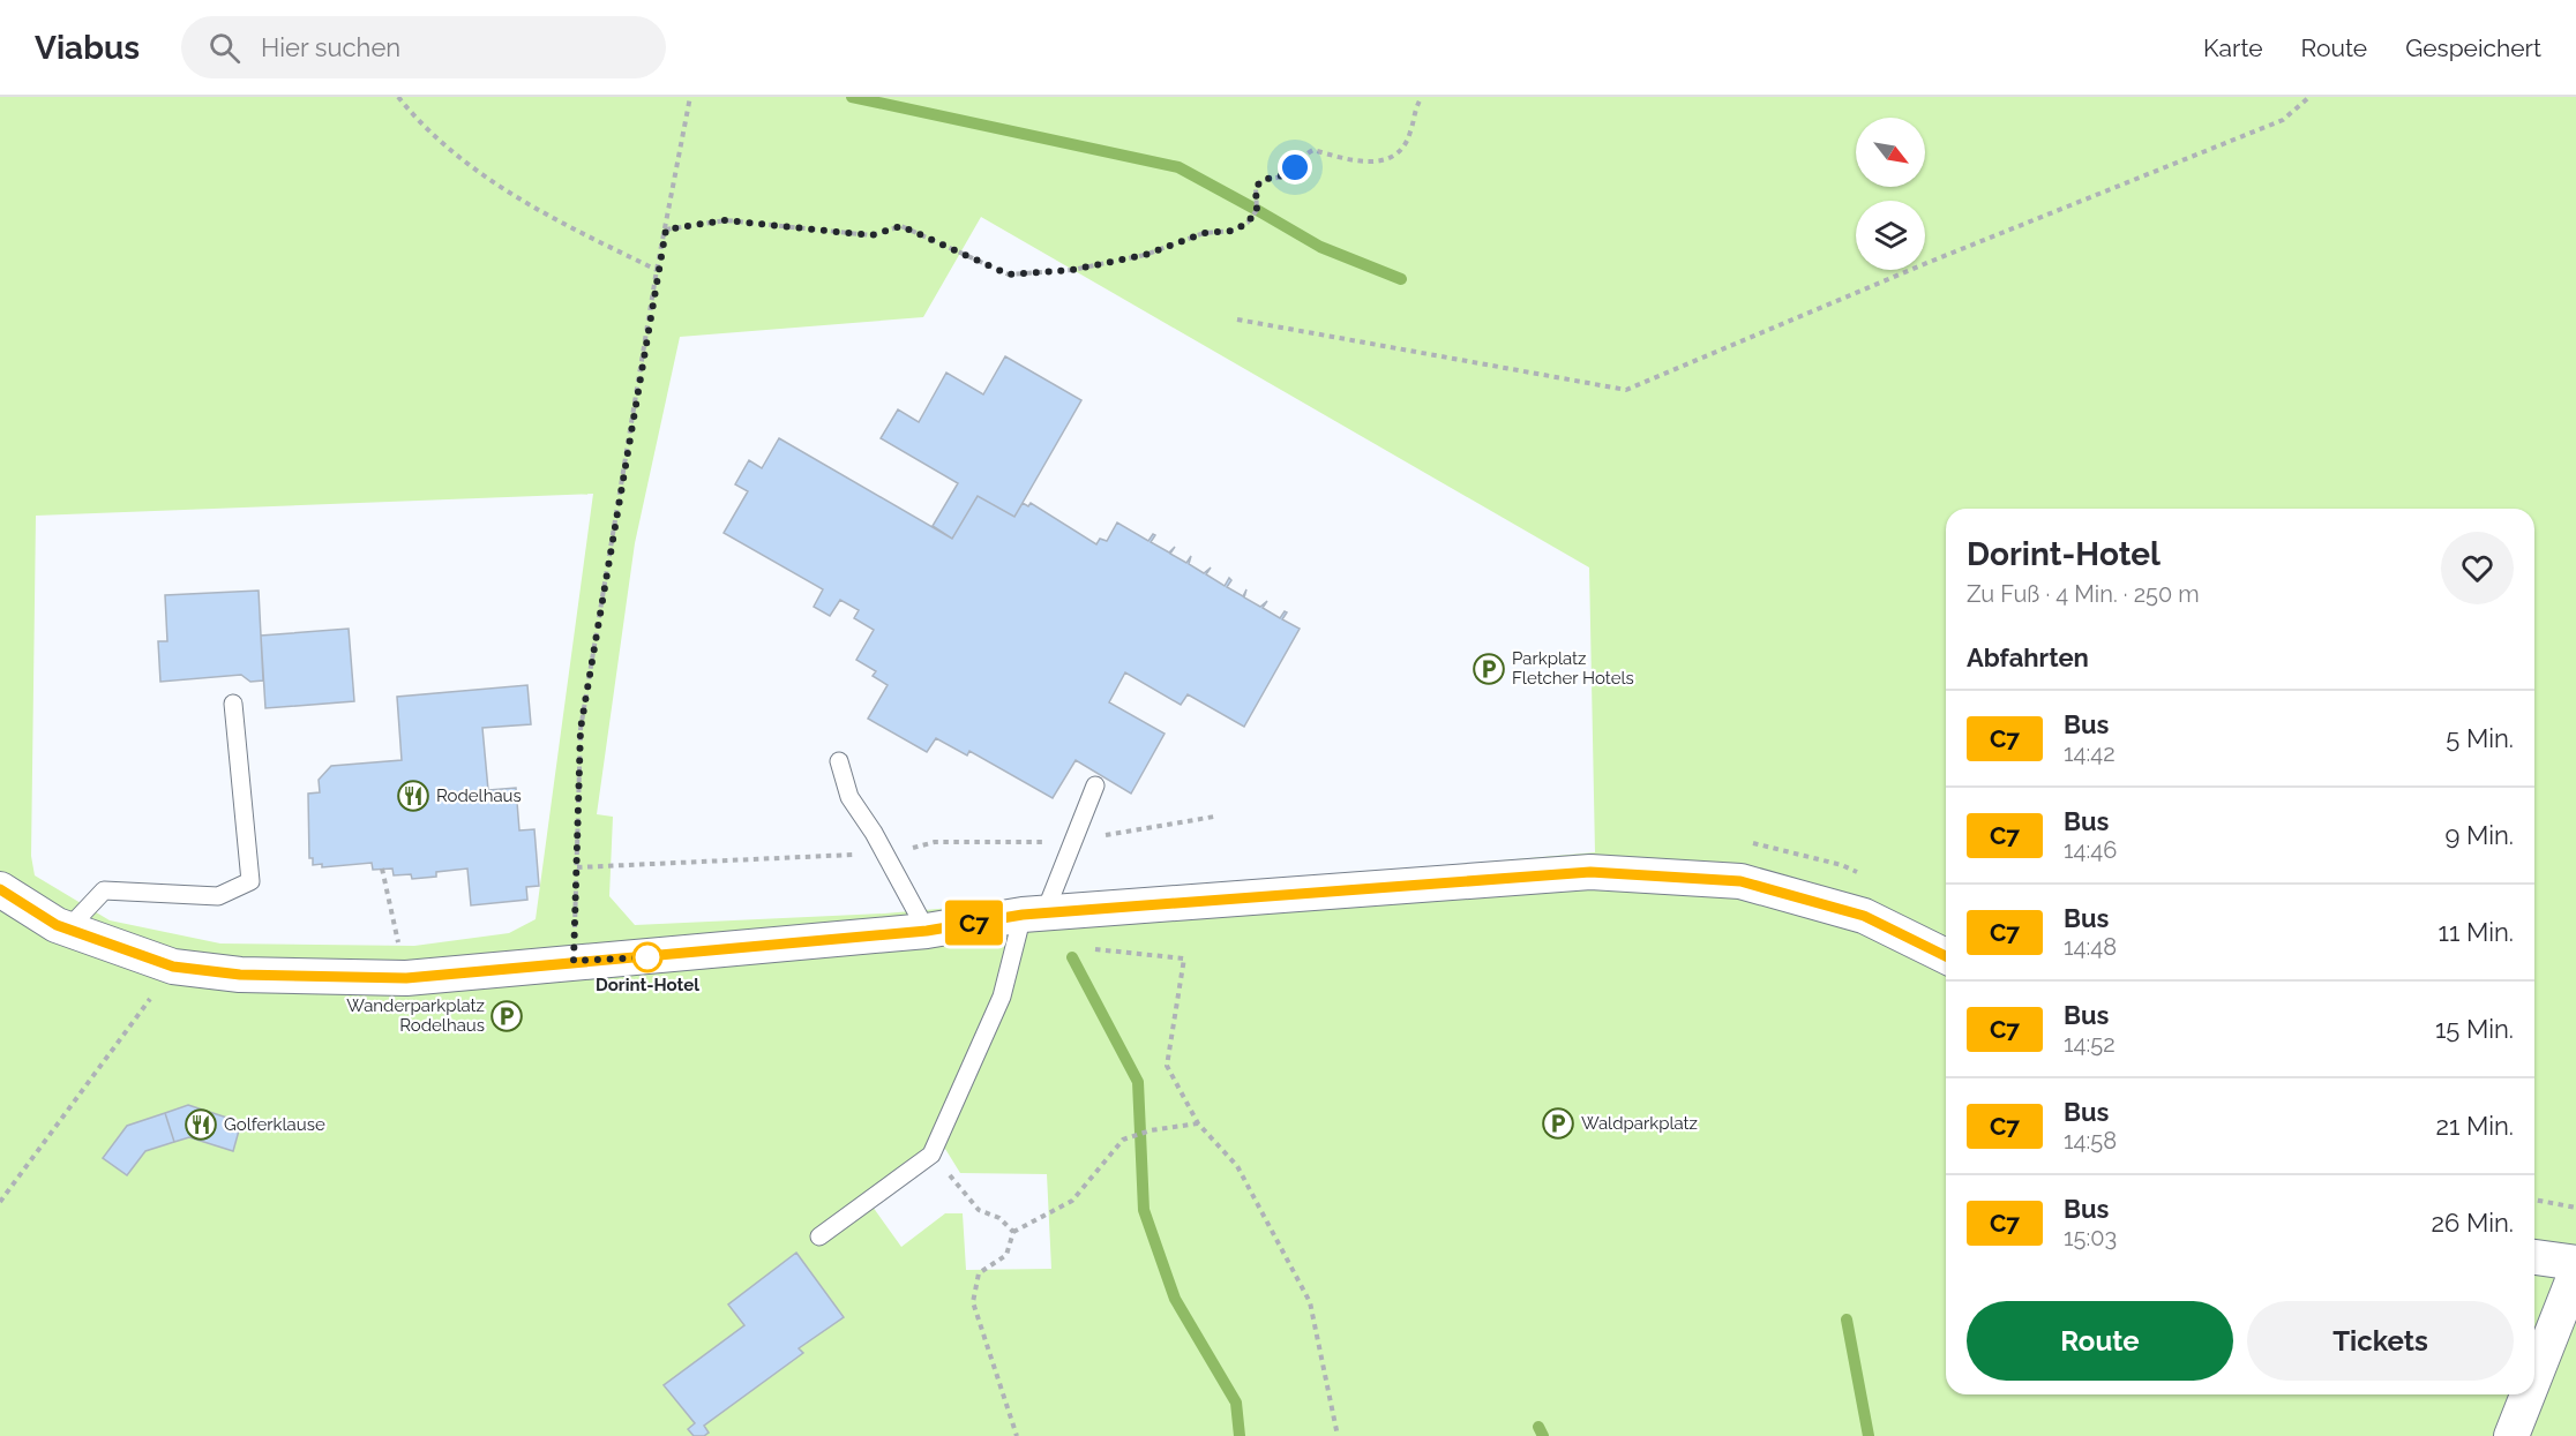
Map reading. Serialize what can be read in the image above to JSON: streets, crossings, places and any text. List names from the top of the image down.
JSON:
{
  "places": {
    "parking": ["Parkplatz Fletcher Hotels", "Wanderparkplatz Rodelhaus", "Waldparkplatz"],
    "restaurant": ["Rodelhaus", "Golferklause"],
    "other": ["Dorint-Hotel"]
  },
  "lines": ["bus line C7"],
  "north": "bottom right",
  "page": {
    "header": "Viabus",
    "search": "Hier suchen",
    "nav": ["Karte", "Route", "Gespeichert"],
    "on_map": "C7",
    "heading": [
      ["Dorint-Hotel", "Zu Fuß · 4 Min. · 250 m"],
      "Abfahrten"
    ],
    "list": [
      {
        "mark": "C7",
        "name": "Bus",
        "note": "14:42",
        "value": "5 Min."
      },
      {
        "mark": "C7",
        "name": "Bus",
        "note": "14:46",
        "value": "9 Min."
      },
      {
        "mark": "C7",
        "name": "Bus",
        "note": "14:48",
        "value": "11 Min."
      },
      {
        "mark": "C7",
        "name": "Bus",
        "note": "14:52",
        "value": "15 Min."
      },
      {
        "mark": "C7",
        "name": "Bus",
        "note": "14:58",
        "value": "21 Min."
      },
      {
        "mark": "C7",
        "name": "Bus",
        "note": "15:03",
        "value": "26 Min."
      }
    ],
    "buttons": ["Route", "Tickets"]
  }
}
